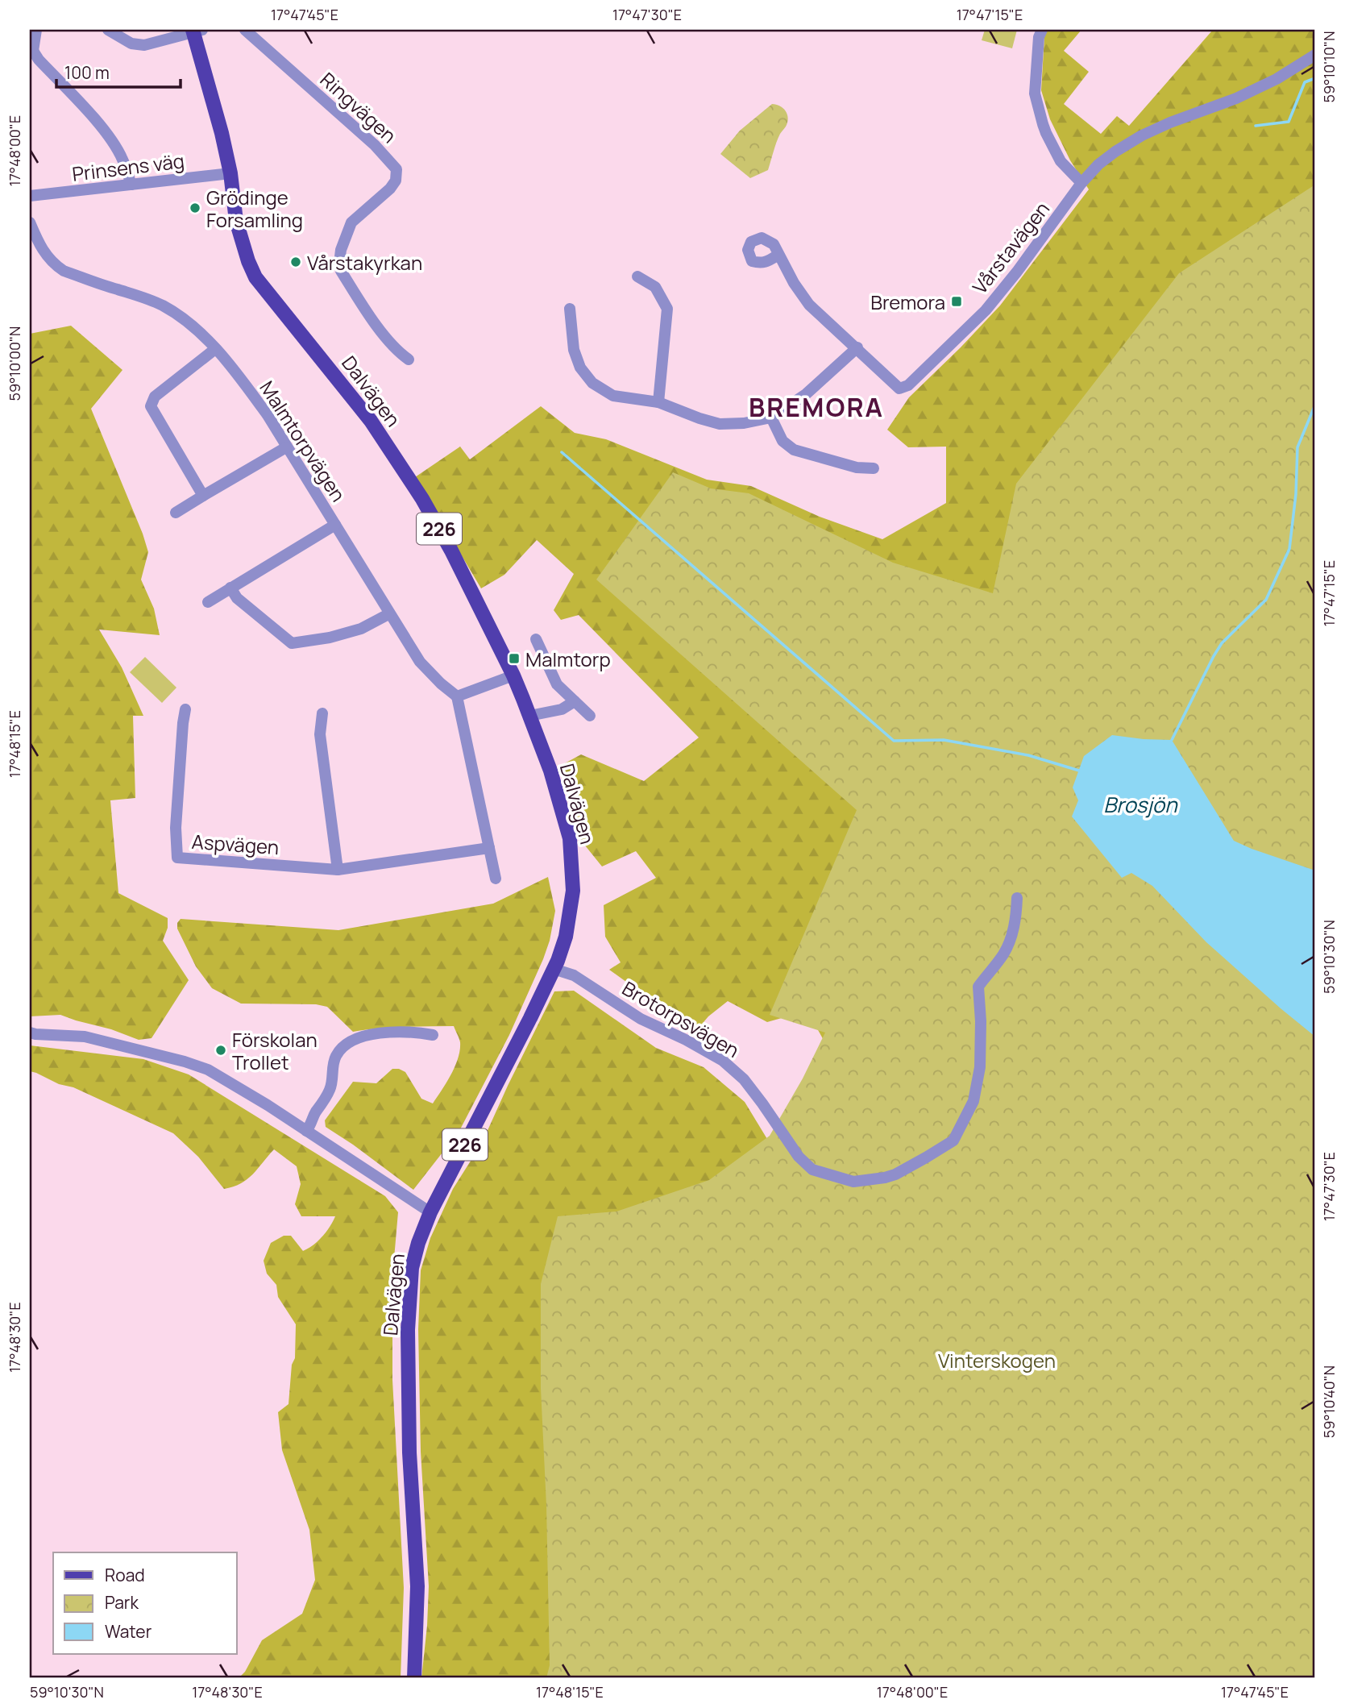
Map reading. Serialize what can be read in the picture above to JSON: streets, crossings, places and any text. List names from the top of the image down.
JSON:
{
  "streets": {
    "main road": ["Dalvägen", "226"],
    "street": [
      "Ringvägen",
      "Prinsens väg",
      "Vårstavägen",
      "Malmtorpvägen",
      "Aspvägen",
      "Brotorpsvägen"
    ]
  },
  "crossings": [
    ["Prinsens väg", "Dalvägen"],
    ["Dalvägen", "Brotorpsvägen"]
  ],
  "districts": ["BREMORA"],
  "water": ["Brosjön"],
  "parks": ["Vinterskogen"],
  "places": {
    "other": ["Grödinge Forsamling", "Vårstakyrkan", "Förskolan Trollet"],
    "transit": ["Bremora", "Malmtorp"]
  },
  "legend": ["Road", "Park", "Water"],
  "scale_bar": "100 m",
  "coordinates": [
    "17°47'45\"E",
    "17°47'30\"E",
    "17°47'15\"E",
    "59°10'10\"N",
    "17°48'00\"E",
    "59°10'00\"N",
    "17°48'15\"E",
    "59°10'30\"N",
    "17°48'30\"E",
    "59°10'40\"N"
  ]
}
